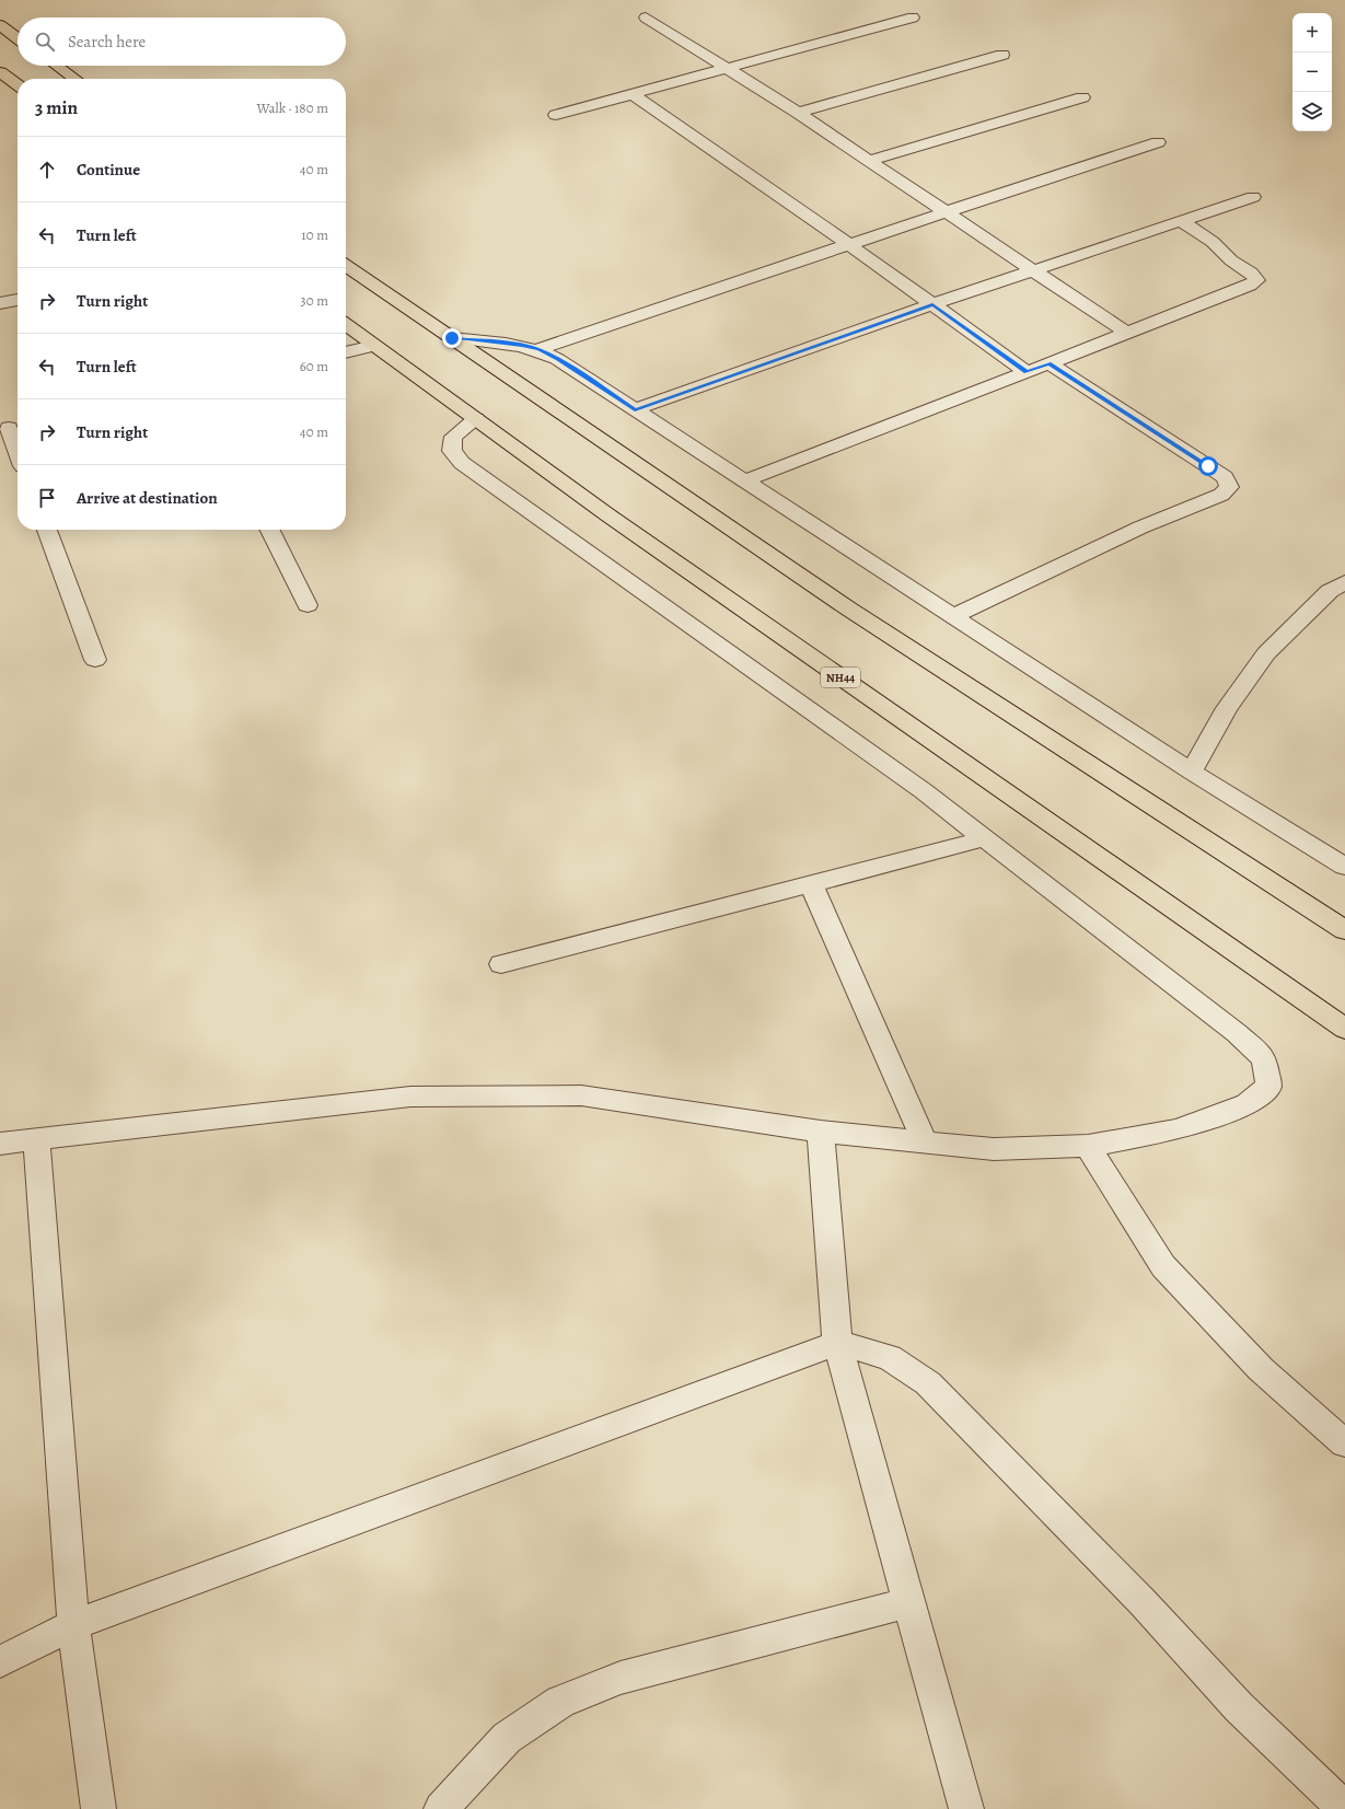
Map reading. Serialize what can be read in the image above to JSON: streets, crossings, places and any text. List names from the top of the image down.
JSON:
{
  "streets": {
    "highway": ["NH44"]
  },
  "page": {
    "map_buttons": ["+", "−"],
    "search": "Search here",
    "heading": ["3 min", "Walk · 180 m"],
    "list": [
      ["Continue", "40 m"],
      ["Turn left", "10 m"],
      ["Turn right", "30 m"],
      ["Turn left", "60 m"],
      ["Turn right", "40 m"],
      "Arrive at destination"
    ]
  }
}
